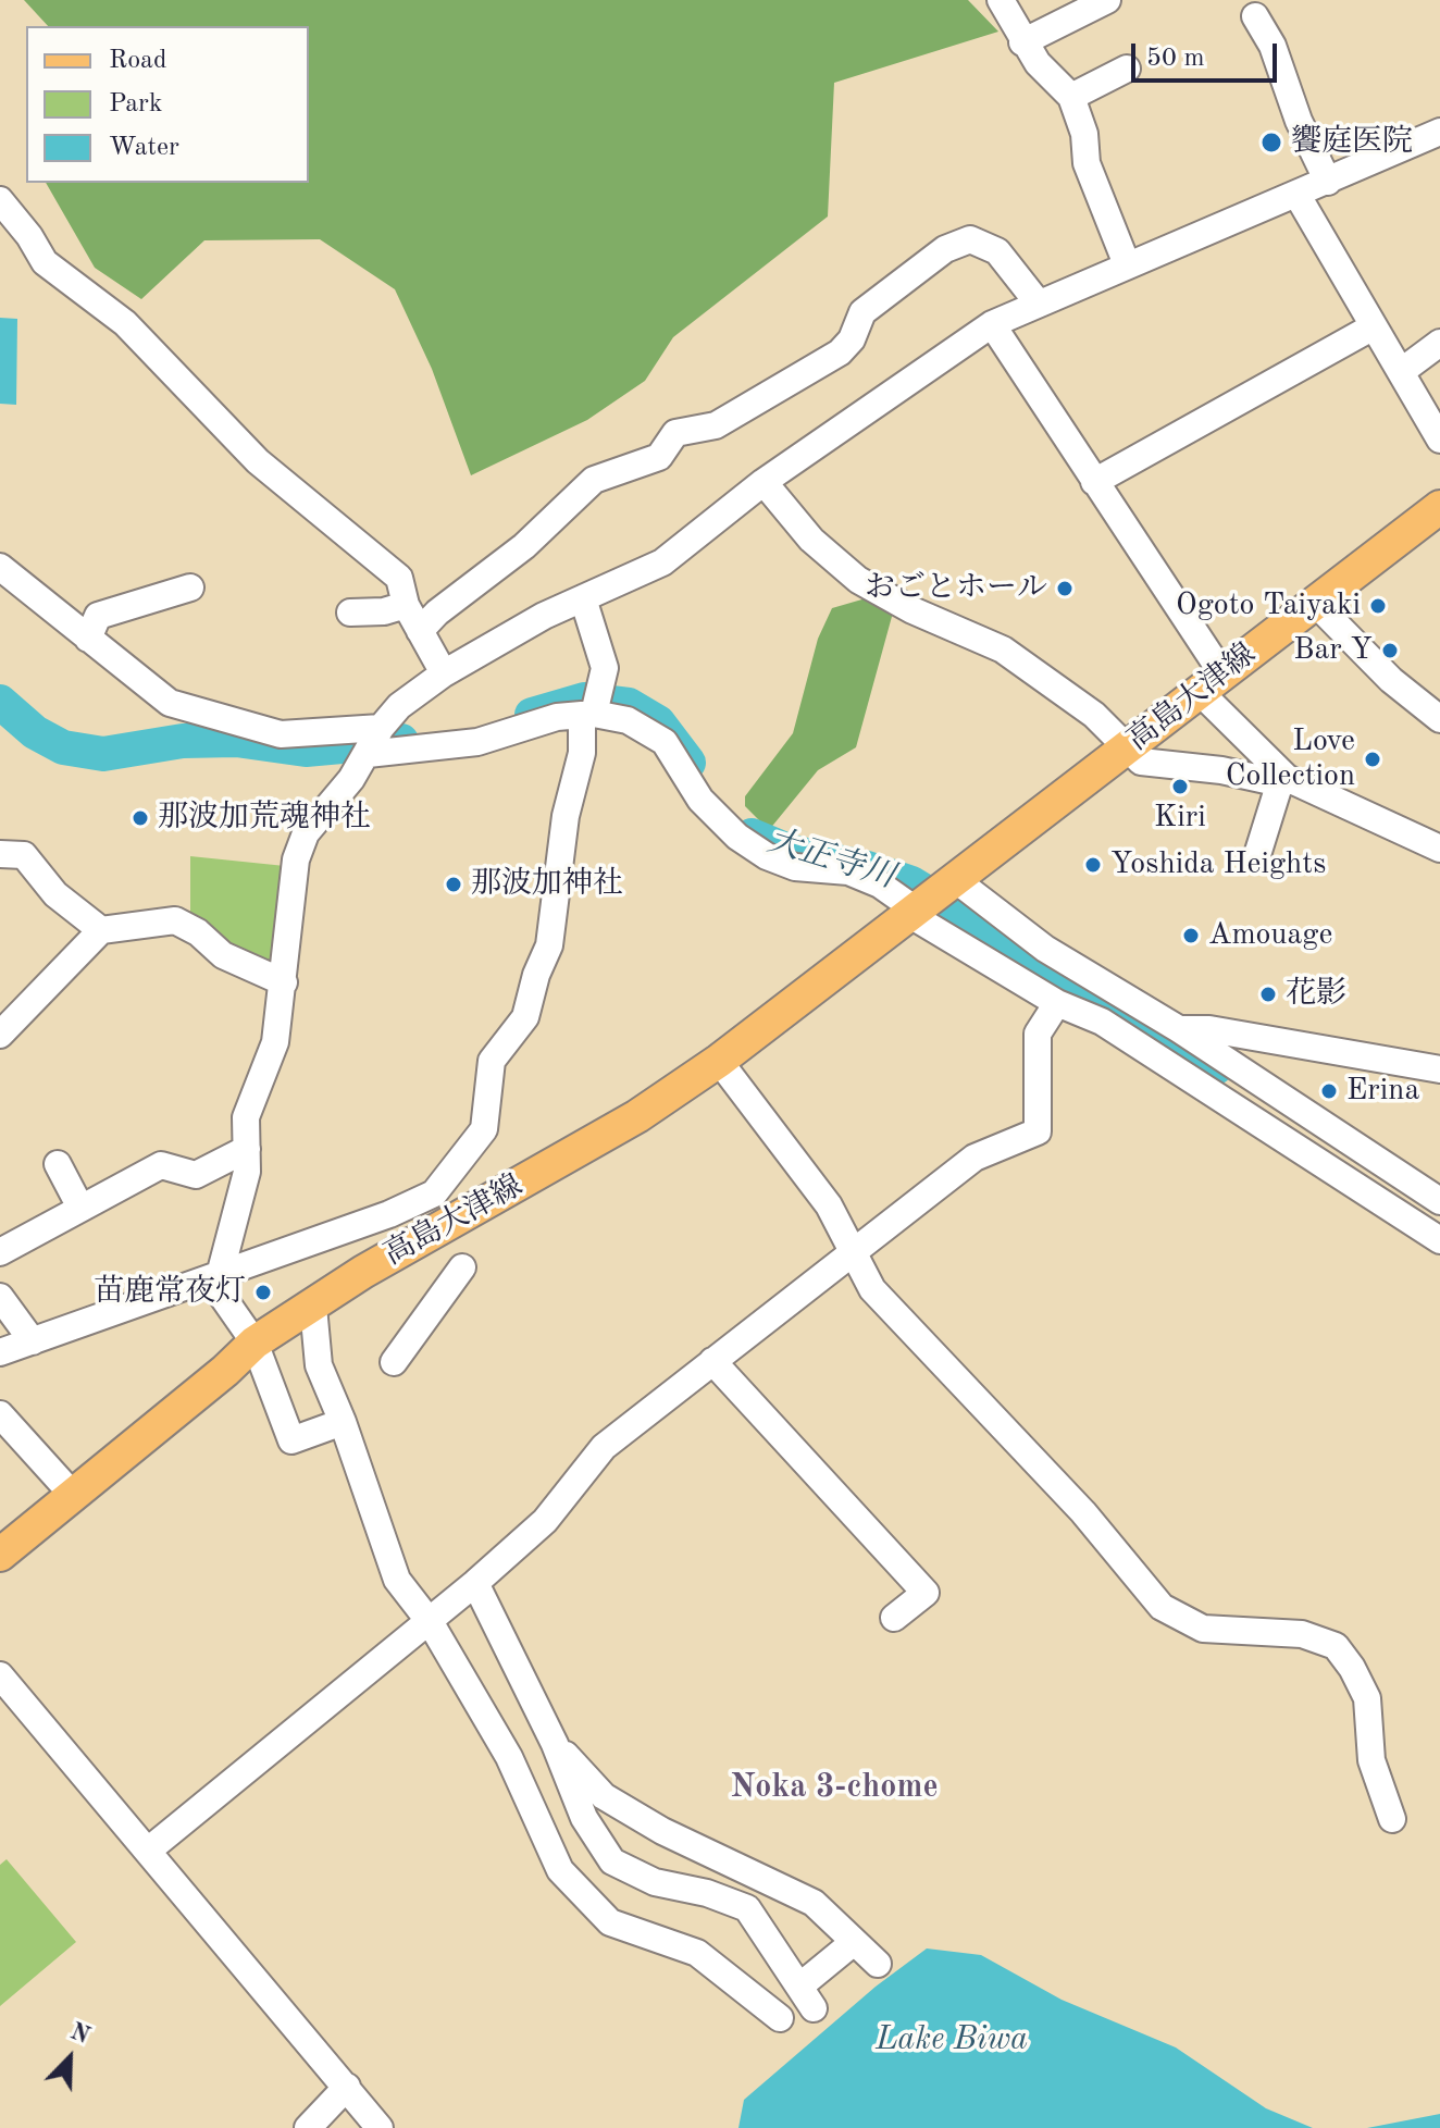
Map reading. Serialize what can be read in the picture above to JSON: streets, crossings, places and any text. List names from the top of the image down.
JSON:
{
  "streets": {
    "main road": ["高島大津線"]
  },
  "districts": ["Noka 3-chome"],
  "water": ["大正寺川", "Lake Biwa"],
  "places": [
    "饗庭医院",
    "おごとホール",
    "Ogoto Taiyaki",
    "Bar Y",
    "Love Collection",
    "Kiri",
    "那波加荒魂神社",
    "Yoshida Heights",
    "那波加神社",
    "Amouage",
    "花影",
    "Erina",
    "苗鹿常夜灯"
  ],
  "legend": ["Road", "Park", "Water"],
  "scale_bar": "50 m",
  "north": "top right"
}
